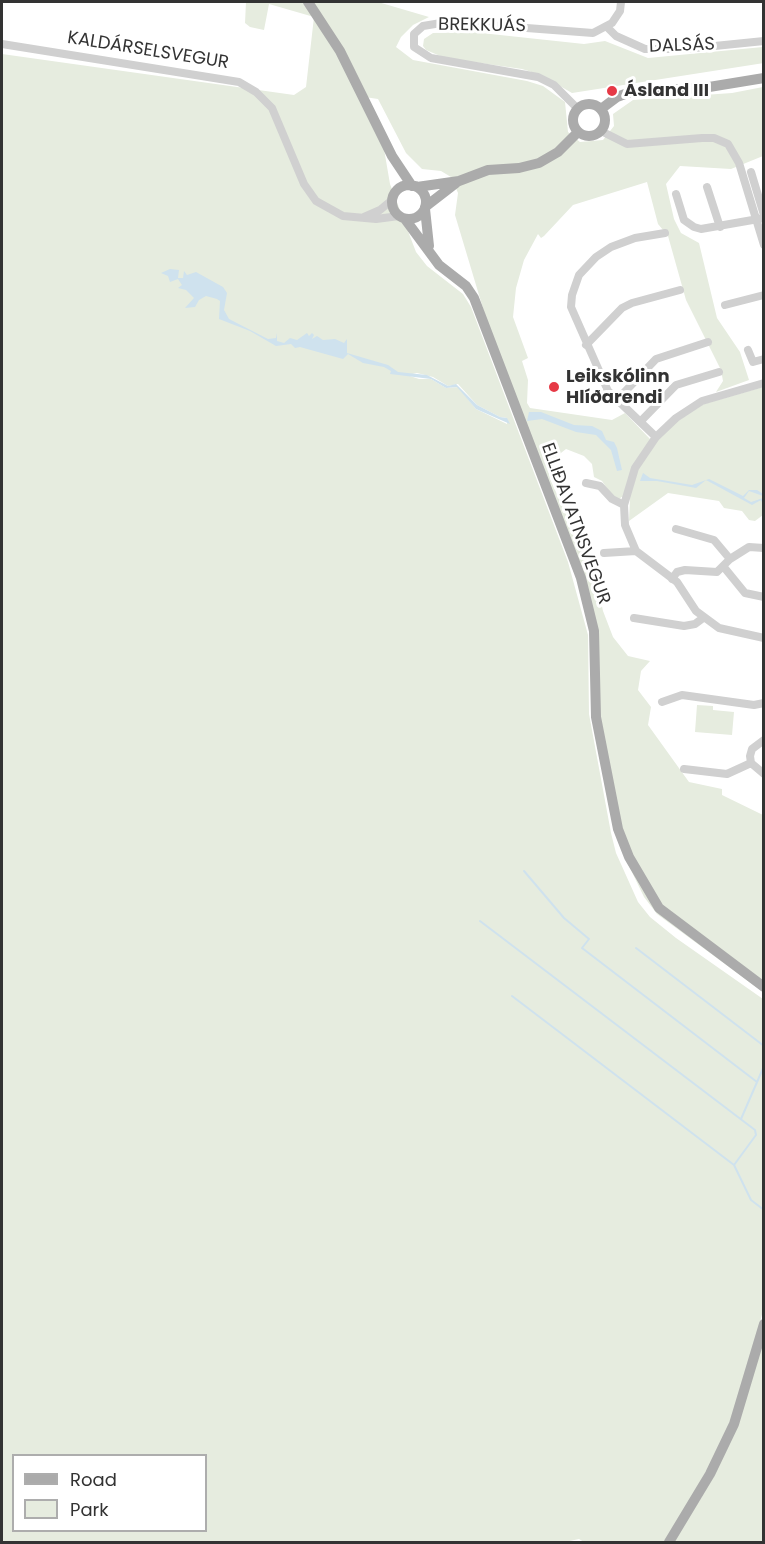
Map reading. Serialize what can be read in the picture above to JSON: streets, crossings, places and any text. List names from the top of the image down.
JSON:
{
  "streets": {
    "main road": ["ELLIÐAVATNSVEGUR"],
    "street": ["BREKKUÁS", "DALSÁS", "KALDÁRSELSVEGUR"]
  },
  "crossings": [
    ["BREKKUÁS", "DALSÁS"],
    ["KALDÁRSELSVEGUR", "ELLIÐAVATNSVEGUR"]
  ],
  "places": ["Ásland III", "Leikskólinn Hlíðarendi"],
  "legend": ["Road", "Park"]
}
